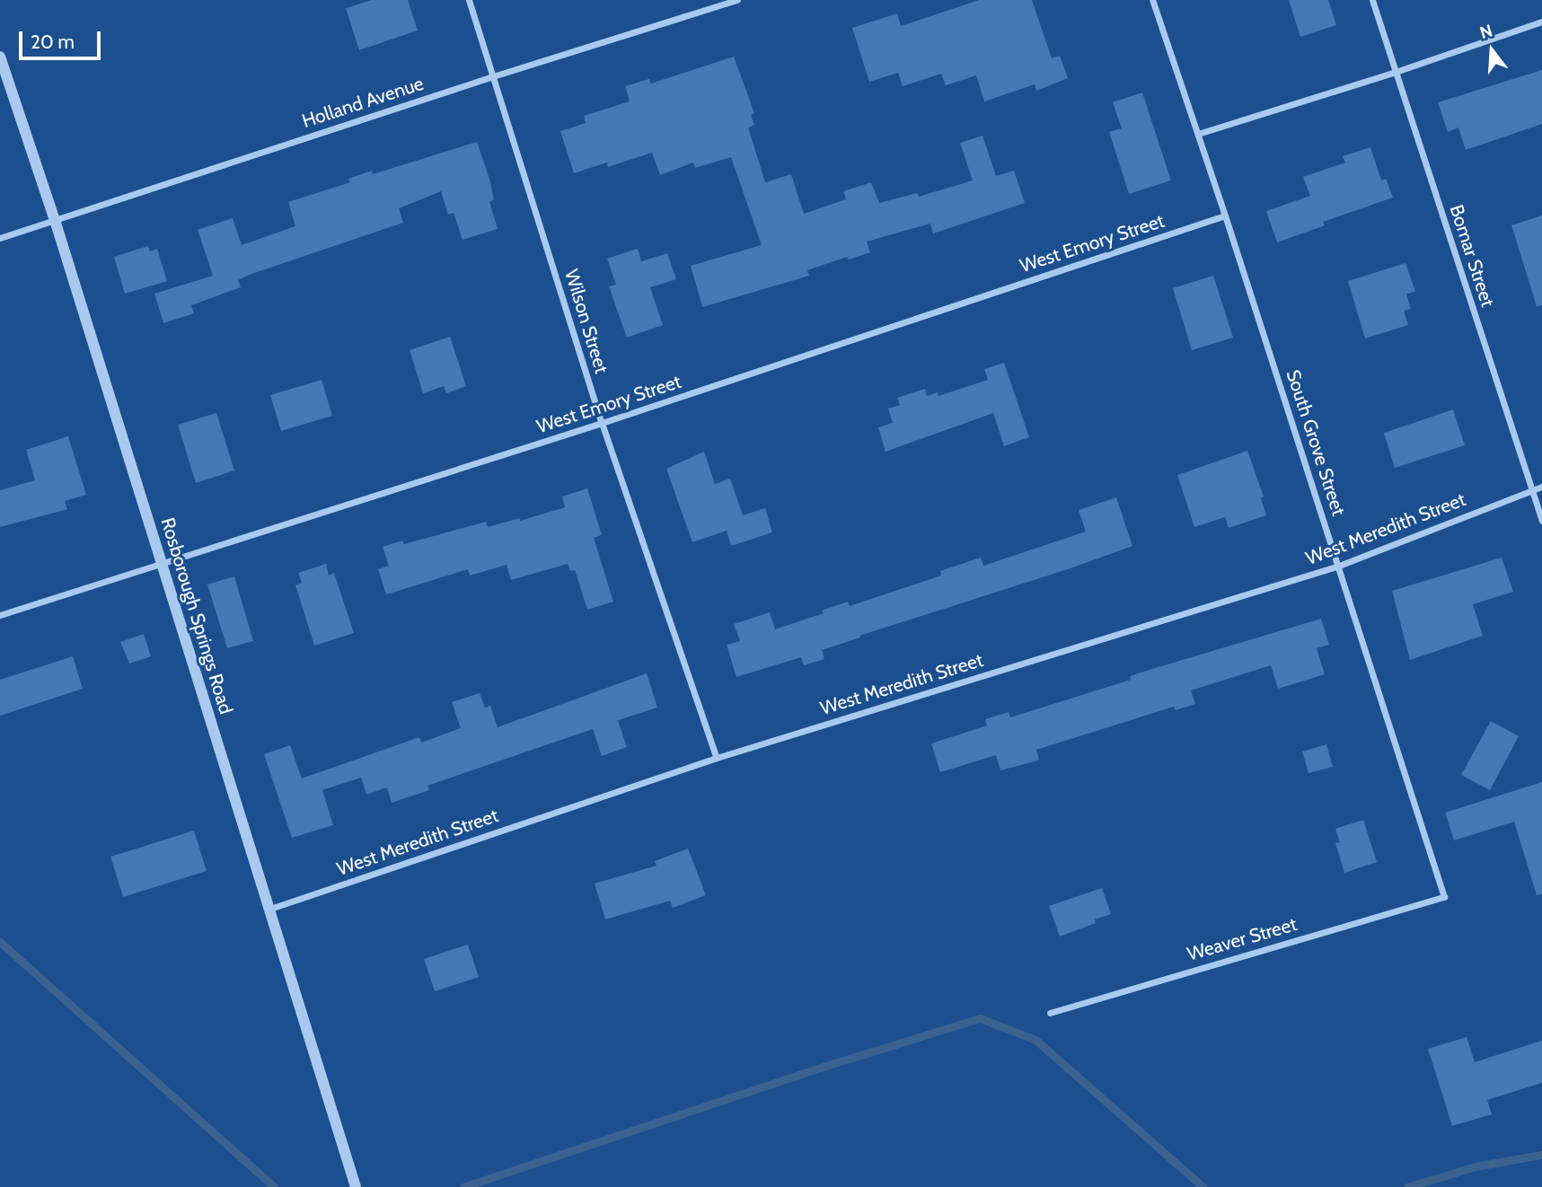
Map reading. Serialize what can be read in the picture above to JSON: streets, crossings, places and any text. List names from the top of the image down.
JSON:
{
  "streets": {
    "street": [
      "Holland Avenue",
      "West Emory Street",
      "Bomar Street",
      "Wilson Street",
      "South Grove Street",
      "West Meredith Street",
      "Rosborough Springs Road",
      "Weaver Street"
    ]
  },
  "crossings": [
    ["Holland Avenue", "Wilson Street"],
    ["Holland Avenue", "Rosborough Springs Road"],
    ["West Emory Street", "Wilson Street"],
    ["West Emory Street", "South Grove Street"],
    ["West Emory Street", "Rosborough Springs Road"],
    ["Bomar Street", "West Meredith Street"],
    ["Wilson Street", "West Meredith Street"],
    ["South Grove Street", "West Meredith Street"],
    ["South Grove Street", "Weaver Street"],
    ["West Meredith Street", "Rosborough Springs Road"]
  ],
  "scale_bar": "20 m",
  "north": "top"
}
